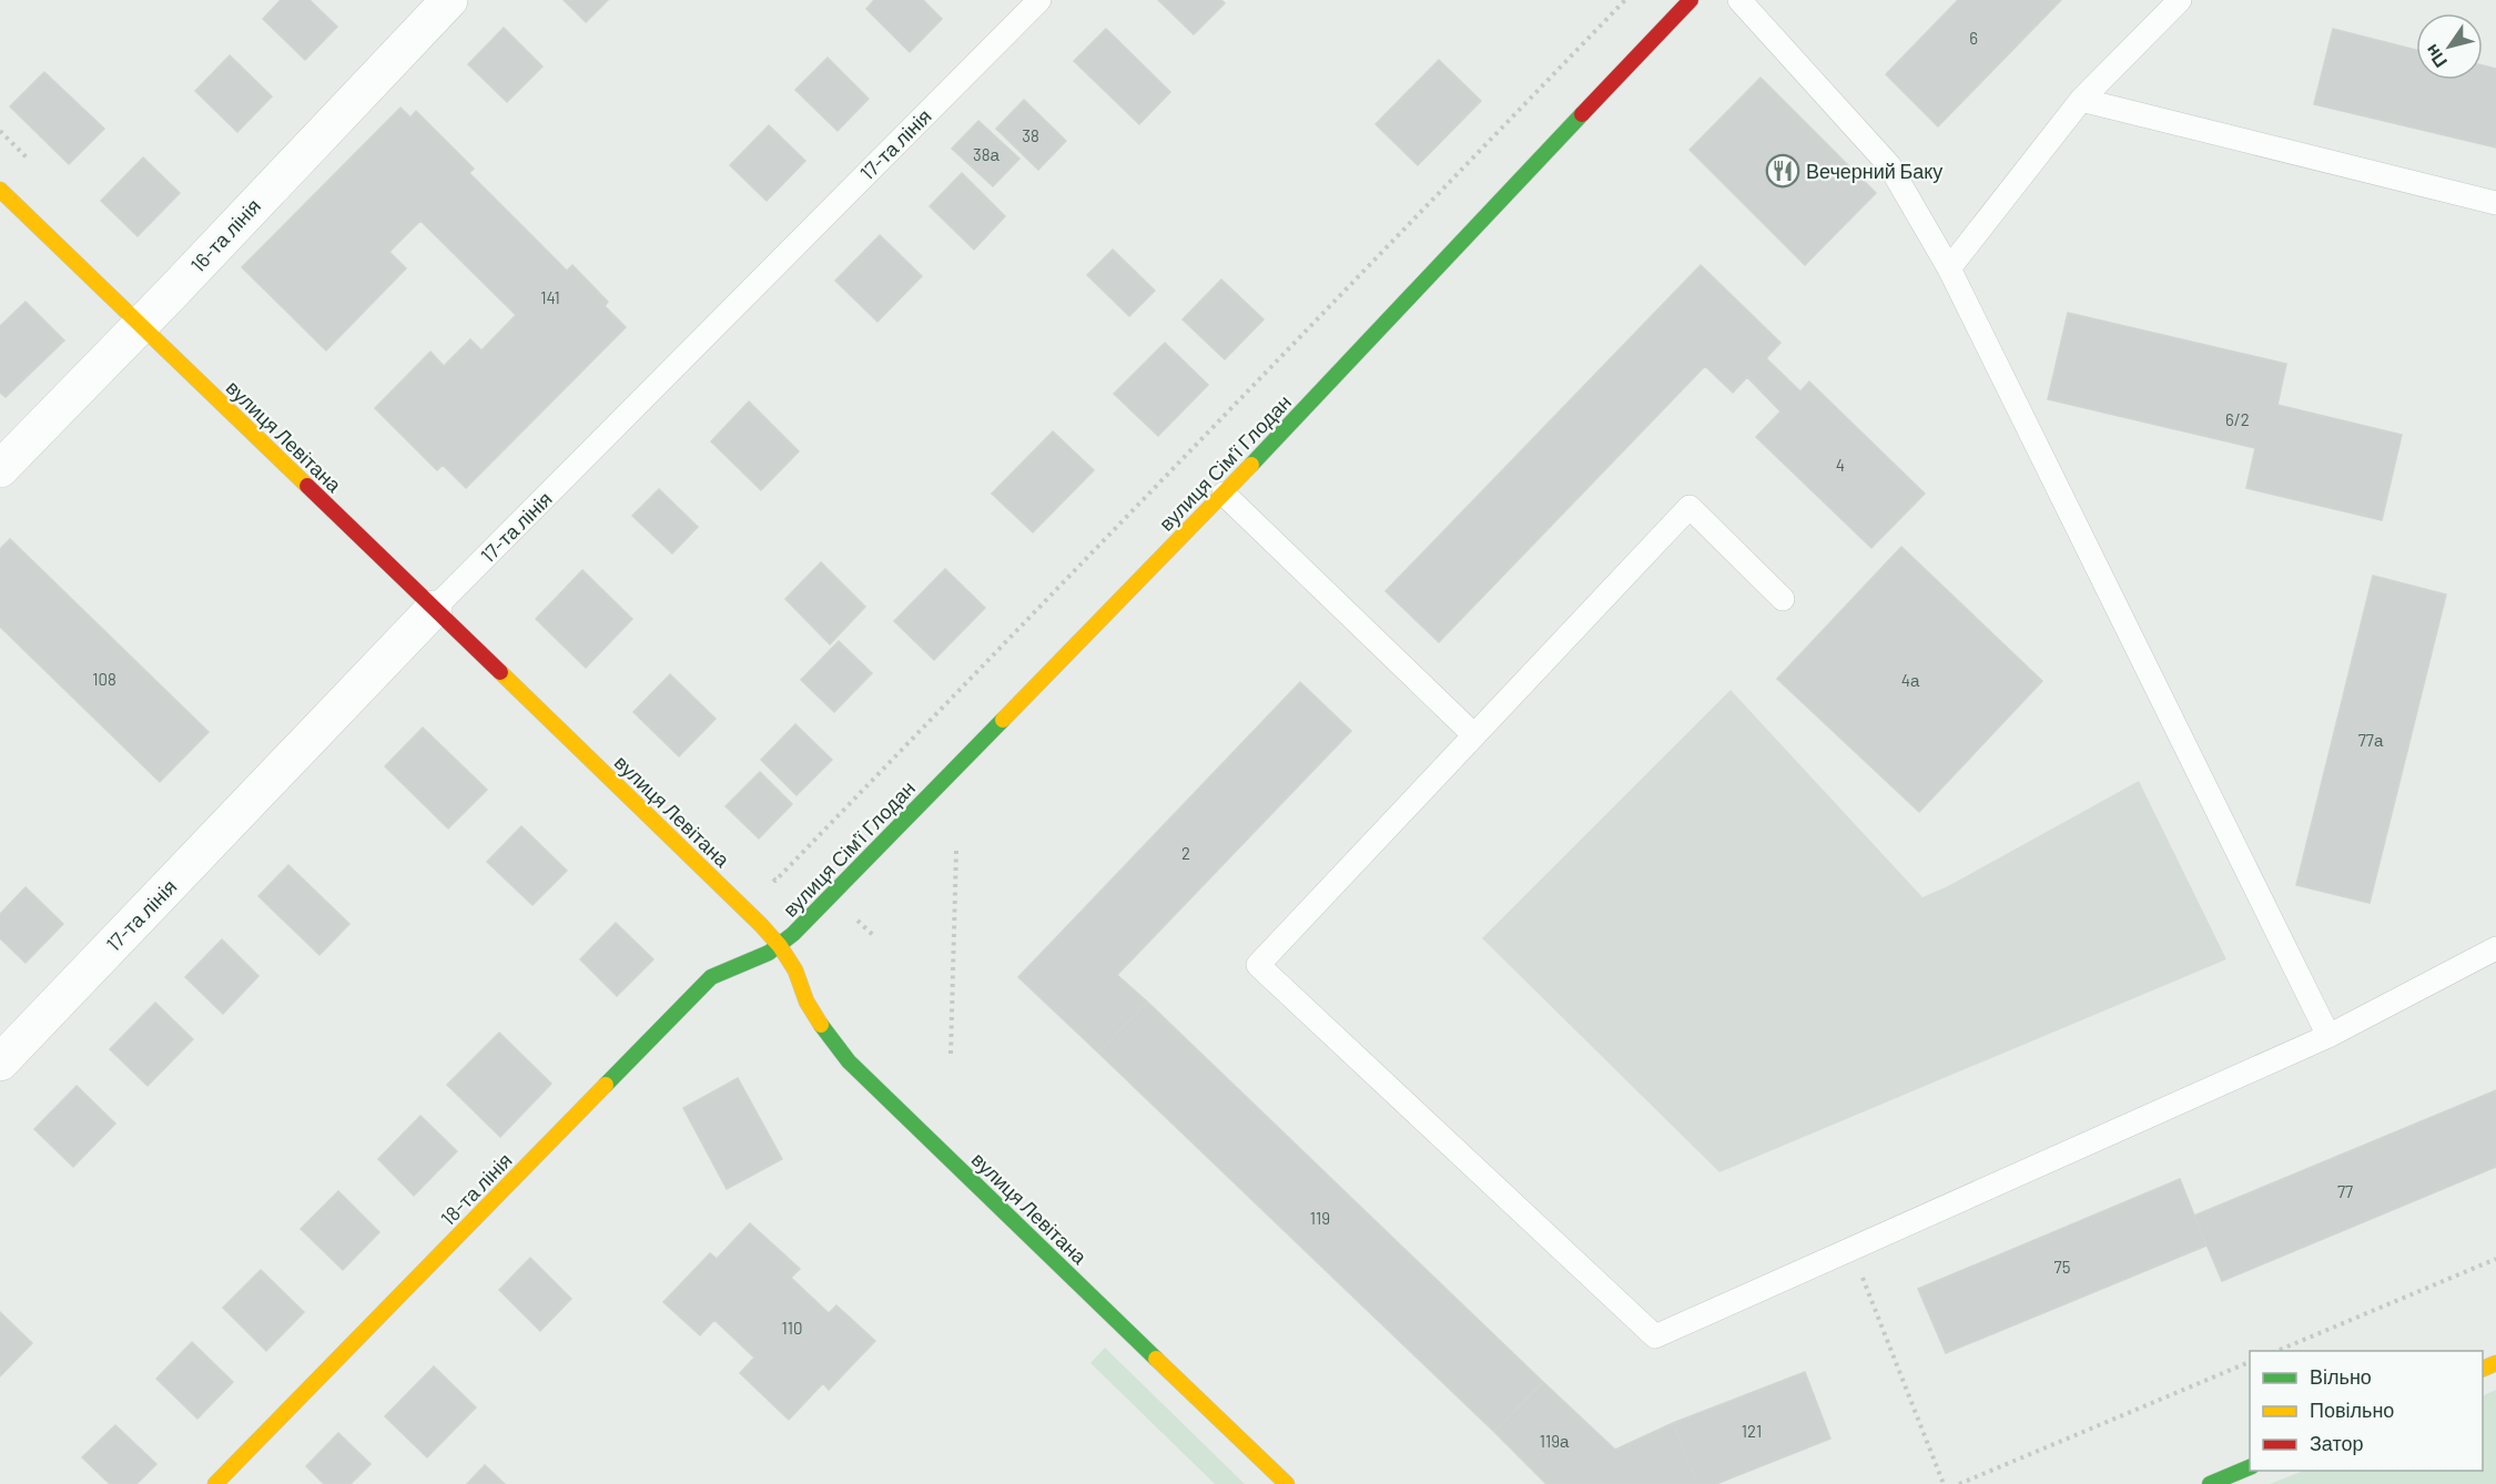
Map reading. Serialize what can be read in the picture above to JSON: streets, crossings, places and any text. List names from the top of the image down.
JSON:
{
  "streets": {
    "street": [
      "17-та лінія",
      "16-та лінія",
      "вулиця Левітана",
      "вулиця Сім'ї Глодан",
      "18-та лінія"
    ]
  },
  "crossings": [
    ["17-та лінія", "вулиця Левітана"],
    ["16-та лінія", "вулиця Левітана"],
    ["вулиця Левітана", "вулиця Сім'ї Глодан"],
    ["вулиця Левітана", "18-та лінія"],
    ["вулиця Сім'ї Глодан", "18-та лінія"]
  ],
  "places": {
    "restaurant": ["Вечерний Баку"]
  },
  "house_numbers": [
    "6",
    "38",
    "38а",
    "141",
    "6/2",
    "4",
    "108",
    "4а",
    "77а",
    "2",
    "77",
    "119",
    "75",
    "110",
    "121",
    "119а"
  ],
  "legend": ["Вільно", "Повільно", "Затор"],
  "north": "bottom left"
}
